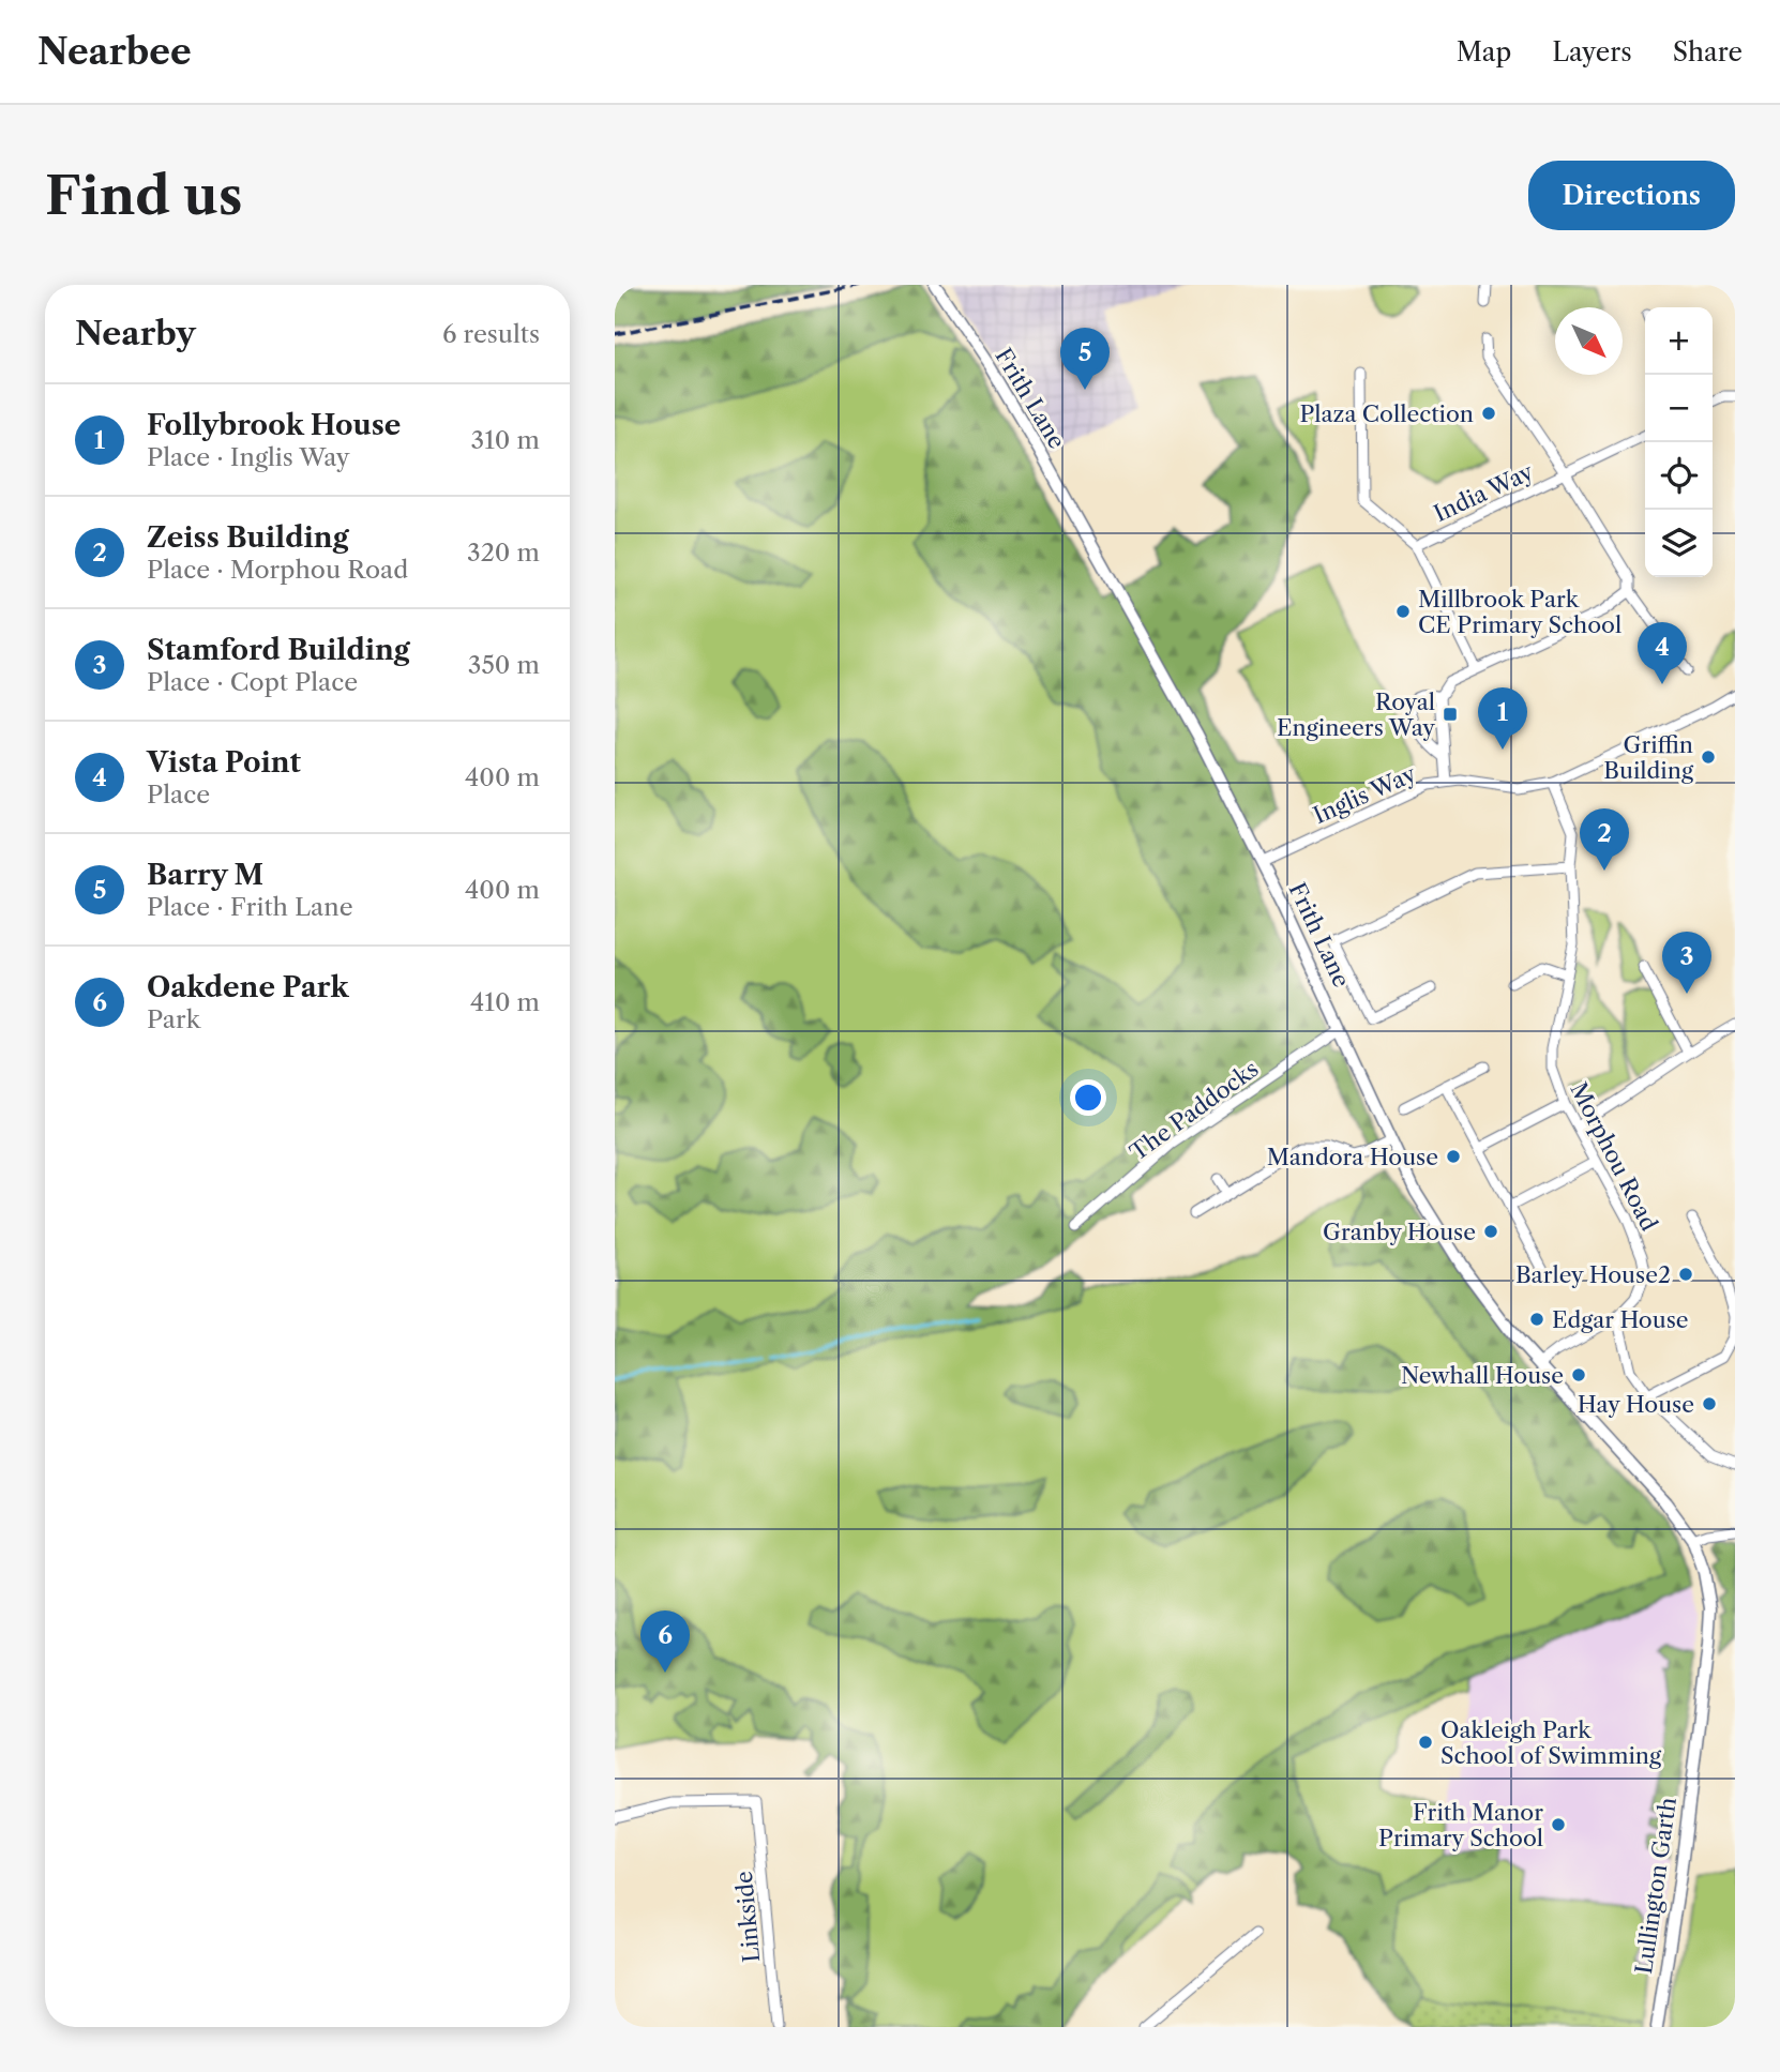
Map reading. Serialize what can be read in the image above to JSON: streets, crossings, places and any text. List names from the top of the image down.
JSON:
{
  "streets": {
    "street": [
      "Frith Lane",
      "India Way",
      "Inglis Way",
      "The Paddocks",
      "Morphou Road",
      "Lullington Garth",
      "Linkside"
    ]
  },
  "crossings": [
    ["Frith Lane", "Inglis Way"],
    ["Frith Lane", "The Paddocks"],
    ["Frith Lane", "Morphou Road"],
    ["Frith Lane", "Lullington Garth"],
    ["Inglis Way", "Morphou Road"]
  ],
  "places": {
    "other": [
      "Plaza Collection",
      "Millbrook Park CE Primary School",
      "Griffin Building",
      "Mandora House",
      "Granby House",
      "Barley House2",
      "Edgar House",
      "Newhall House",
      "Hay House",
      "Oakleigh Park School of Swimming",
      "Frith Manor Primary School"
    ],
    "transit": ["Royal Engineers Way"]
  },
  "north": "bottom right",
  "page": {
    "header": "Nearbee",
    "nav": ["Map", "Layers", "Share"],
    "buttons": "Directions",
    "title": "Find us",
    "heading": ["Nearby", "6 results"],
    "map_buttons": ["+", "−"],
    "pins": [
      "5",
      "4",
      "1",
      "2",
      "3",
      "6"
    ],
    "list": [
      {
        "mark": "1",
        "name": "Follybrook House",
        "note": "Place · Inglis Way",
        "value": "310 m"
      },
      {
        "mark": "2",
        "name": "Zeiss Building",
        "note": "Place · Morphou Road",
        "value": "320 m"
      },
      {
        "mark": "3",
        "name": "Stamford Building",
        "note": "Place · Copt Place",
        "value": "350 m"
      },
      {
        "mark": "4",
        "name": "Vista Point",
        "note": "Place",
        "value": "400 m"
      },
      {
        "mark": "5",
        "name": "Barry M",
        "note": "Place · Frith Lane",
        "value": "400 m"
      },
      {
        "mark": "6",
        "name": "Oakdene Park",
        "note": "Park",
        "value": "410 m"
      }
    ]
  }
}
